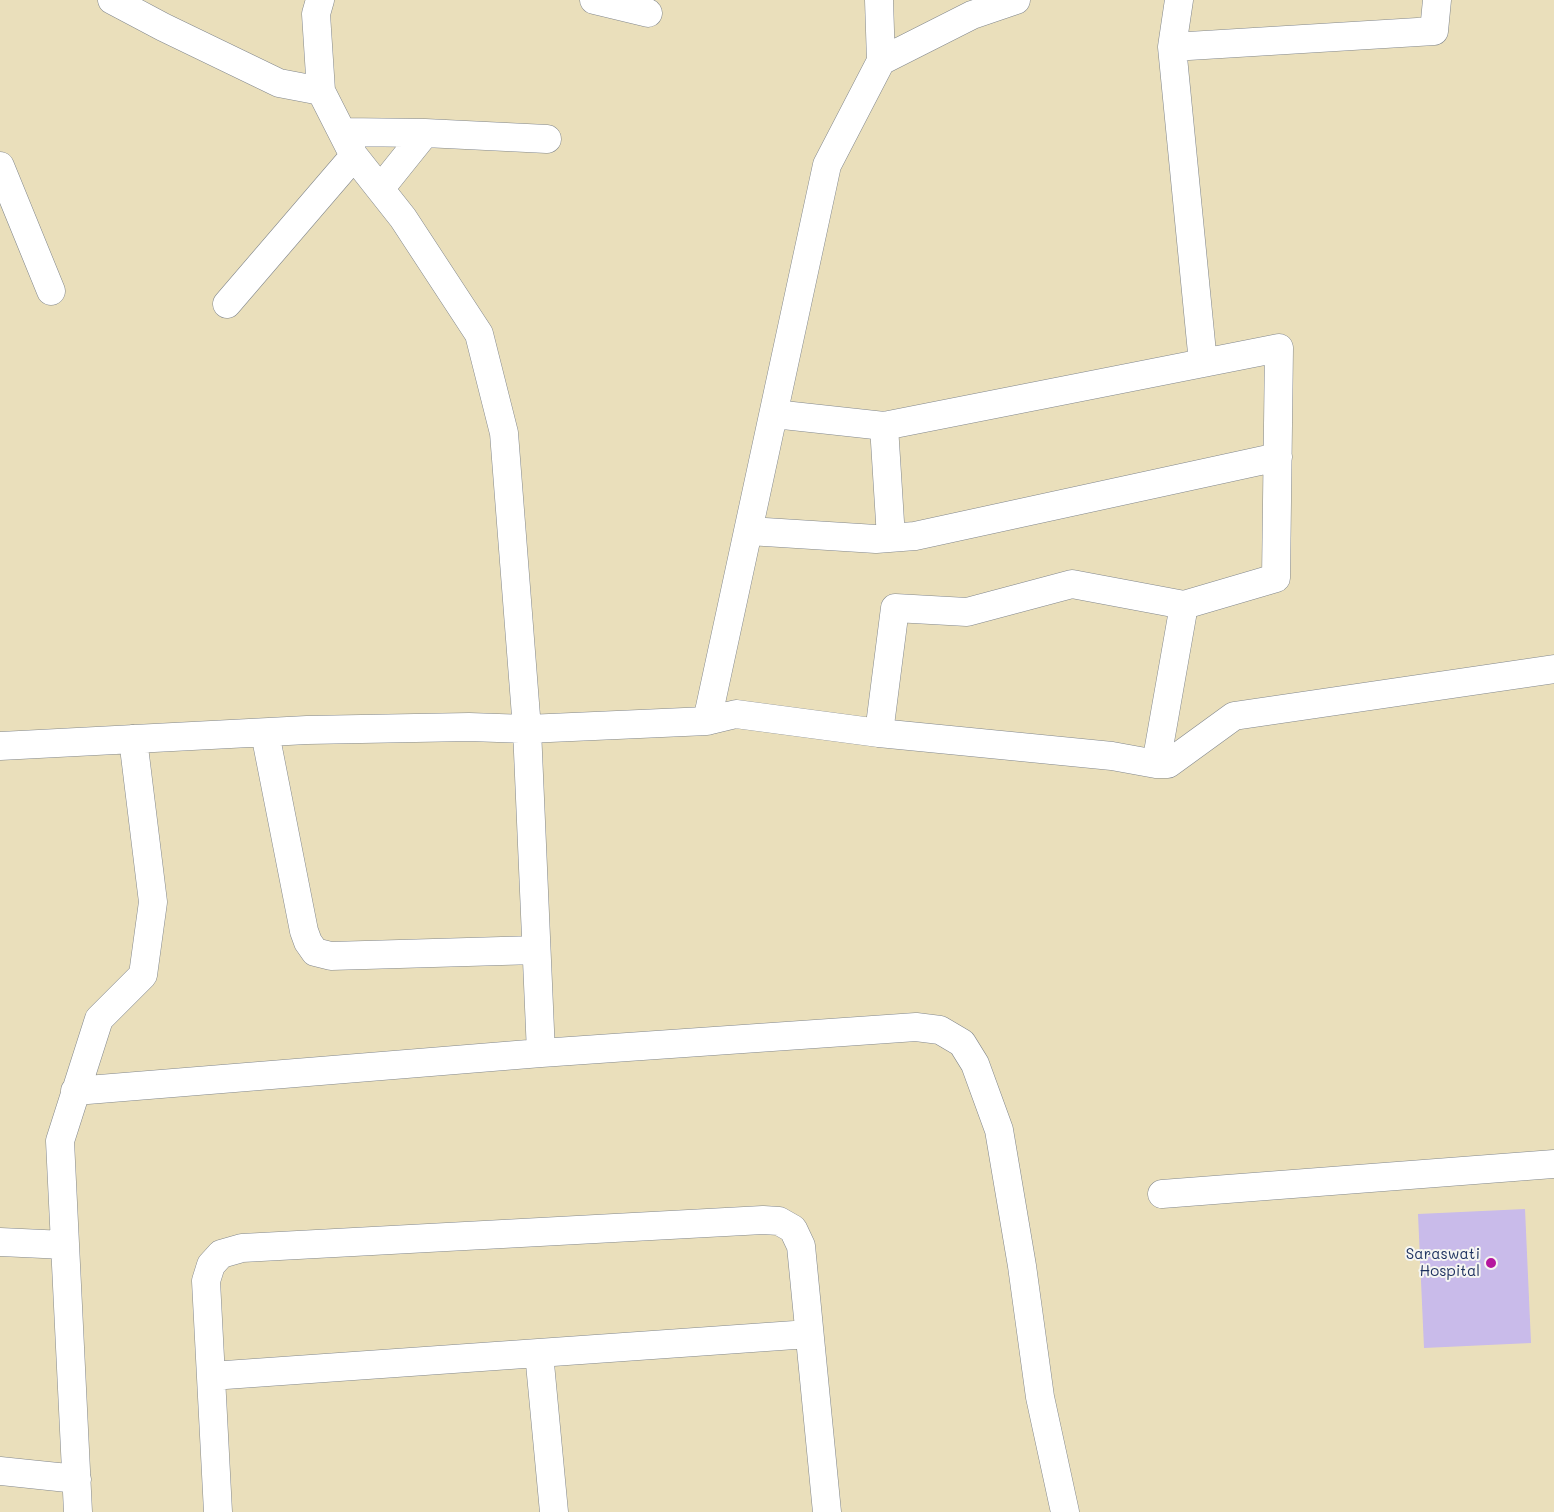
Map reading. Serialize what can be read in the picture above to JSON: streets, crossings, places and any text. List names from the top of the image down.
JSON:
{
  "places": ["Saraswati Hospital"]
}
